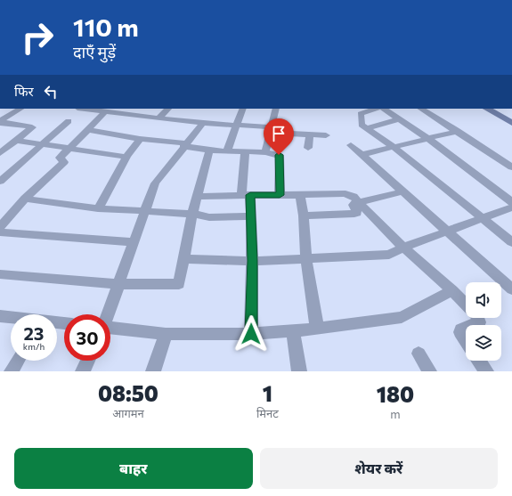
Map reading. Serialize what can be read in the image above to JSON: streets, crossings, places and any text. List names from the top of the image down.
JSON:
{
  "page": {
    "turn": ["110 m", "दाएँ मुड़ें"],
    "then": "फिर",
    "speed": "23 km/h",
    "limit": "30",
    "eta": [
      "08:50",
      "आगमन",
      "1",
      "मिनट",
      "180",
      "m"
    ],
    "buttons": ["बाहर", "शेयर करें"]
  }
}
